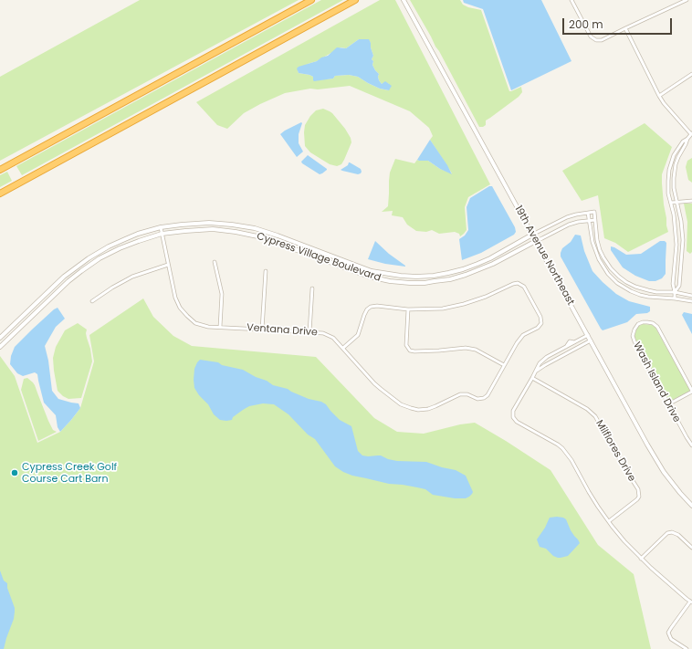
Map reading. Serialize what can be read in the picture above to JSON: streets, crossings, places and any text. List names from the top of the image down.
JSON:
{
  "streets": {
    "street": [
      "19th Avenue Northeast",
      "Cypress Village Boulevard",
      "Ventana Drive",
      "Wash Island Drive",
      "Milflores Drive"
    ]
  },
  "crossings": [
    ["19th Avenue Northeast", "Cypress Village Boulevard"],
    ["Cypress Village Boulevard", "Ventana Drive"]
  ],
  "places": ["Cypress Creek Golf Course Cart Barn"],
  "scale_bar": "200 m"
}
